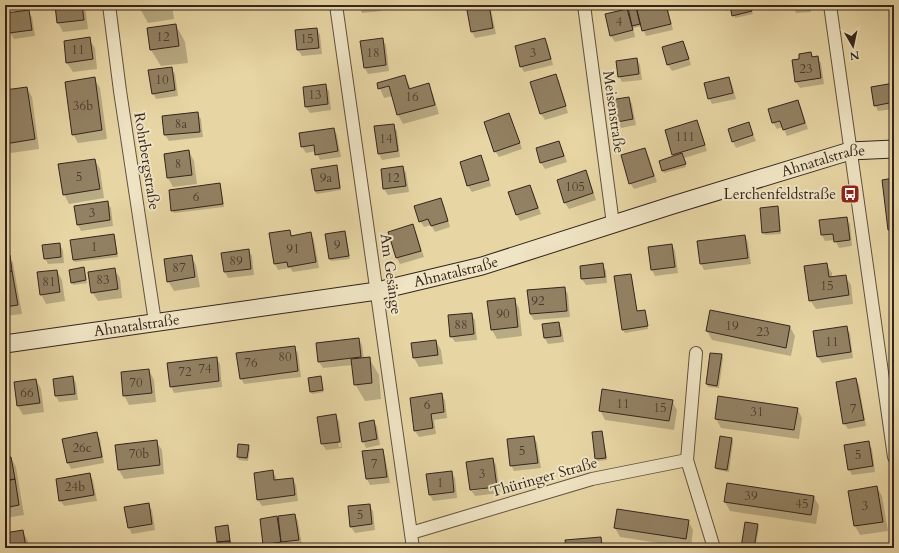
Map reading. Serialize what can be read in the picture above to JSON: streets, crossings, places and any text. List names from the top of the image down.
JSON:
{
  "streets": {
    "street": [
      "Meisenstraße",
      "Rohrbergstraße",
      "Ahnatalstraße",
      "Am Gesänge",
      "Thüringer Straße"
    ]
  },
  "crossings": [
    ["Meisenstraße", "Ahnatalstraße"],
    ["Rohrbergstraße", "Ahnatalstraße"],
    ["Ahnatalstraße", "Am Gesänge"],
    ["Am Gesänge", "Thüringer Straße"]
  ],
  "places": {
    "bus stop": ["Lerchenfeldstraße"]
  },
  "house_numbers": [
    "4",
    "12",
    "15",
    "11",
    "18",
    "3",
    "23",
    "10",
    "13",
    "16",
    "36b",
    "8a",
    "111",
    "14",
    "8",
    "5",
    "9a",
    "12",
    "105",
    "6",
    "3",
    "9",
    "1",
    "91",
    "89",
    "87",
    "83",
    "81",
    "15",
    "92",
    "90",
    "88",
    "19",
    "23",
    "11",
    "80",
    "76",
    "74",
    "72",
    "70",
    "66",
    "11",
    "6",
    "15",
    "7",
    "31",
    "26c",
    "5",
    "70b",
    "5",
    "7",
    "3",
    "1",
    "24b",
    "39",
    "45",
    "3",
    "5"
  ],
  "north": "bottom"
}
